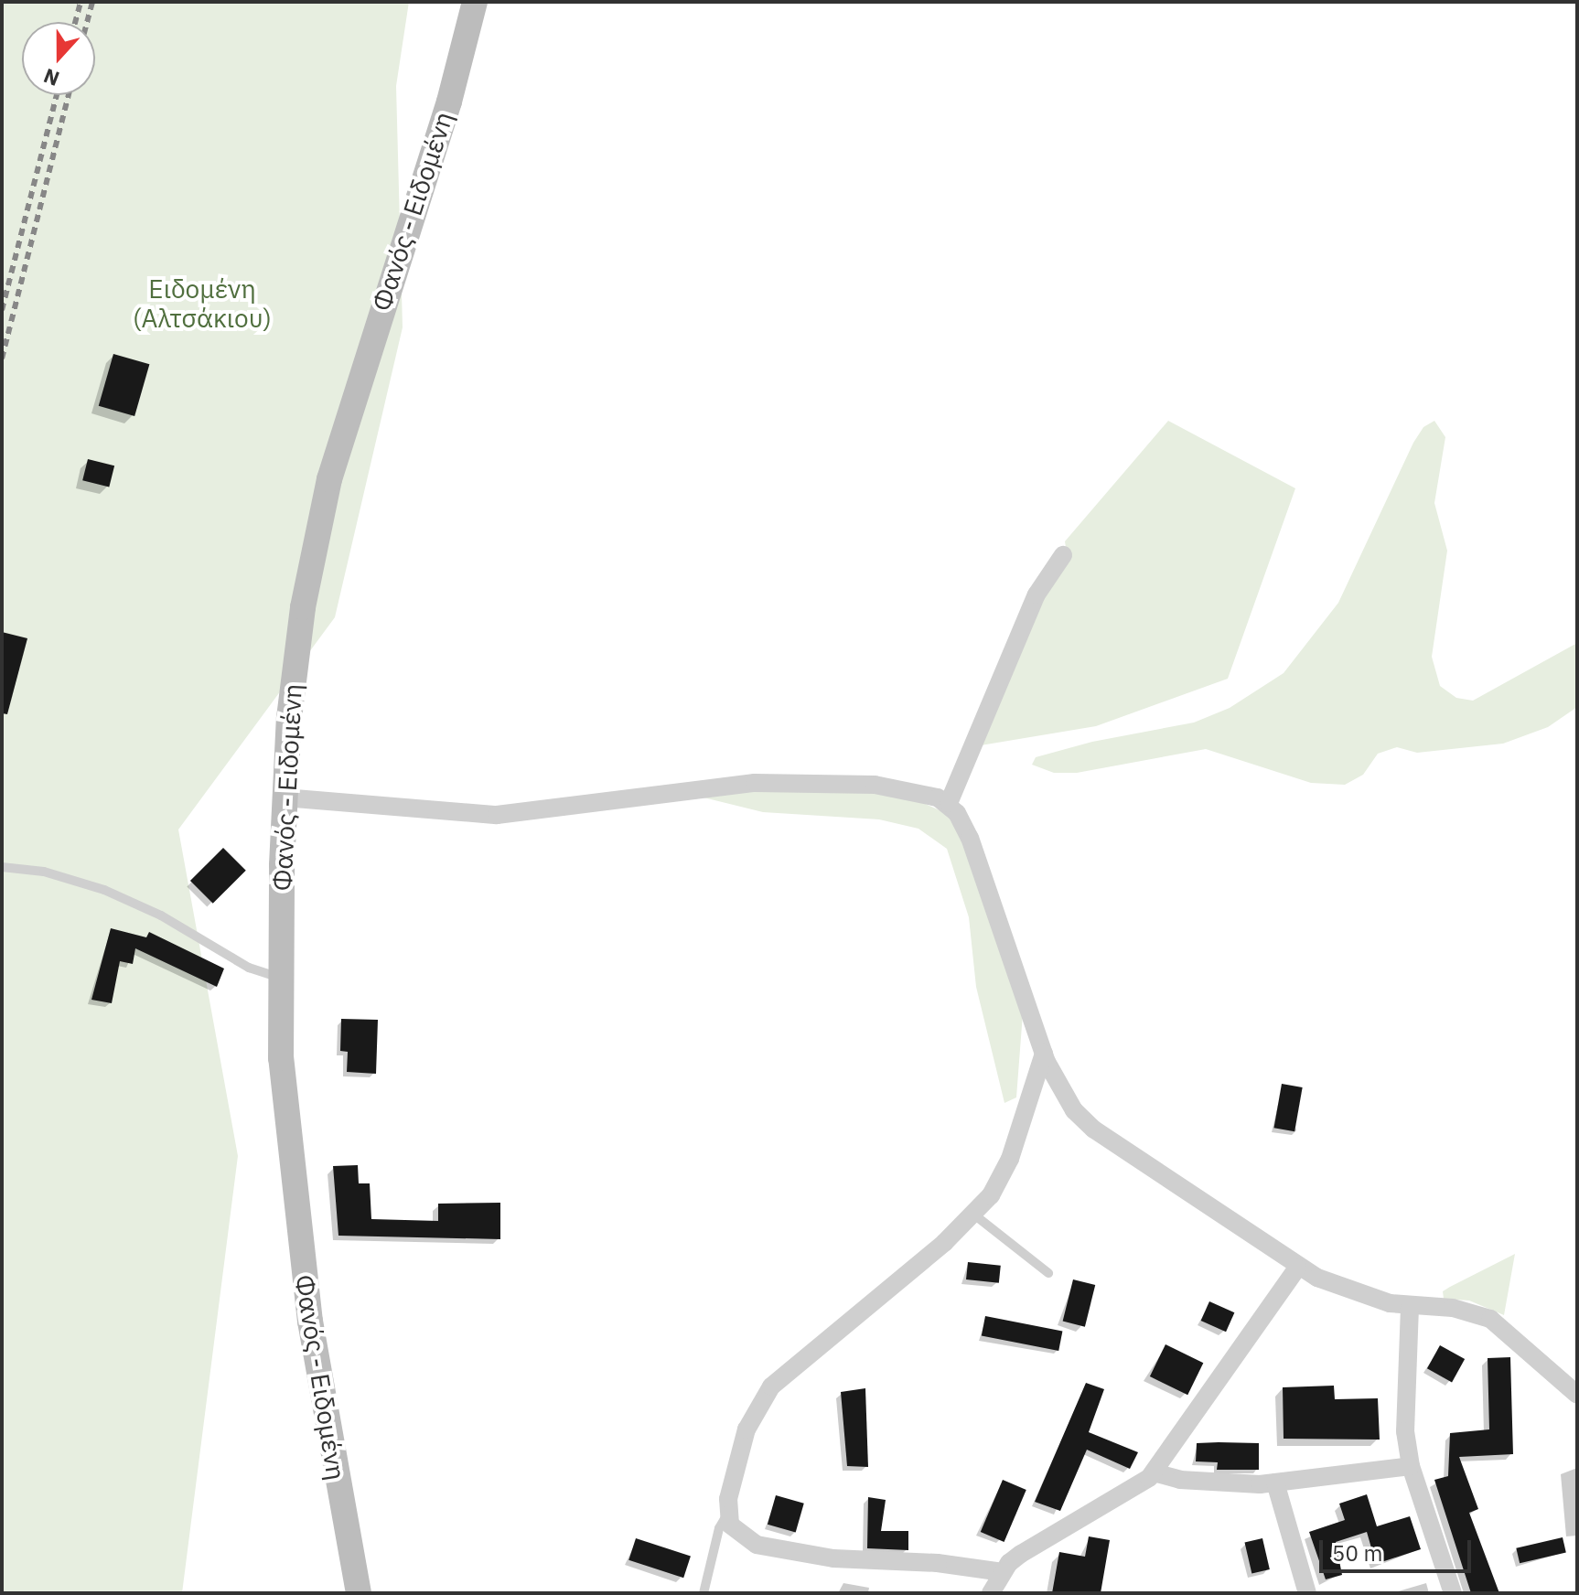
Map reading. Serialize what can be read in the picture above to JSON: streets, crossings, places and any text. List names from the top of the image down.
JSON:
{
  "streets": {
    "street": ["Φανός - Ειδομένη"]
  },
  "parks": ["Ειδομένη (Αλτσάκιου)"],
  "scale_bar": "50 m",
  "north": "bottom"
}
